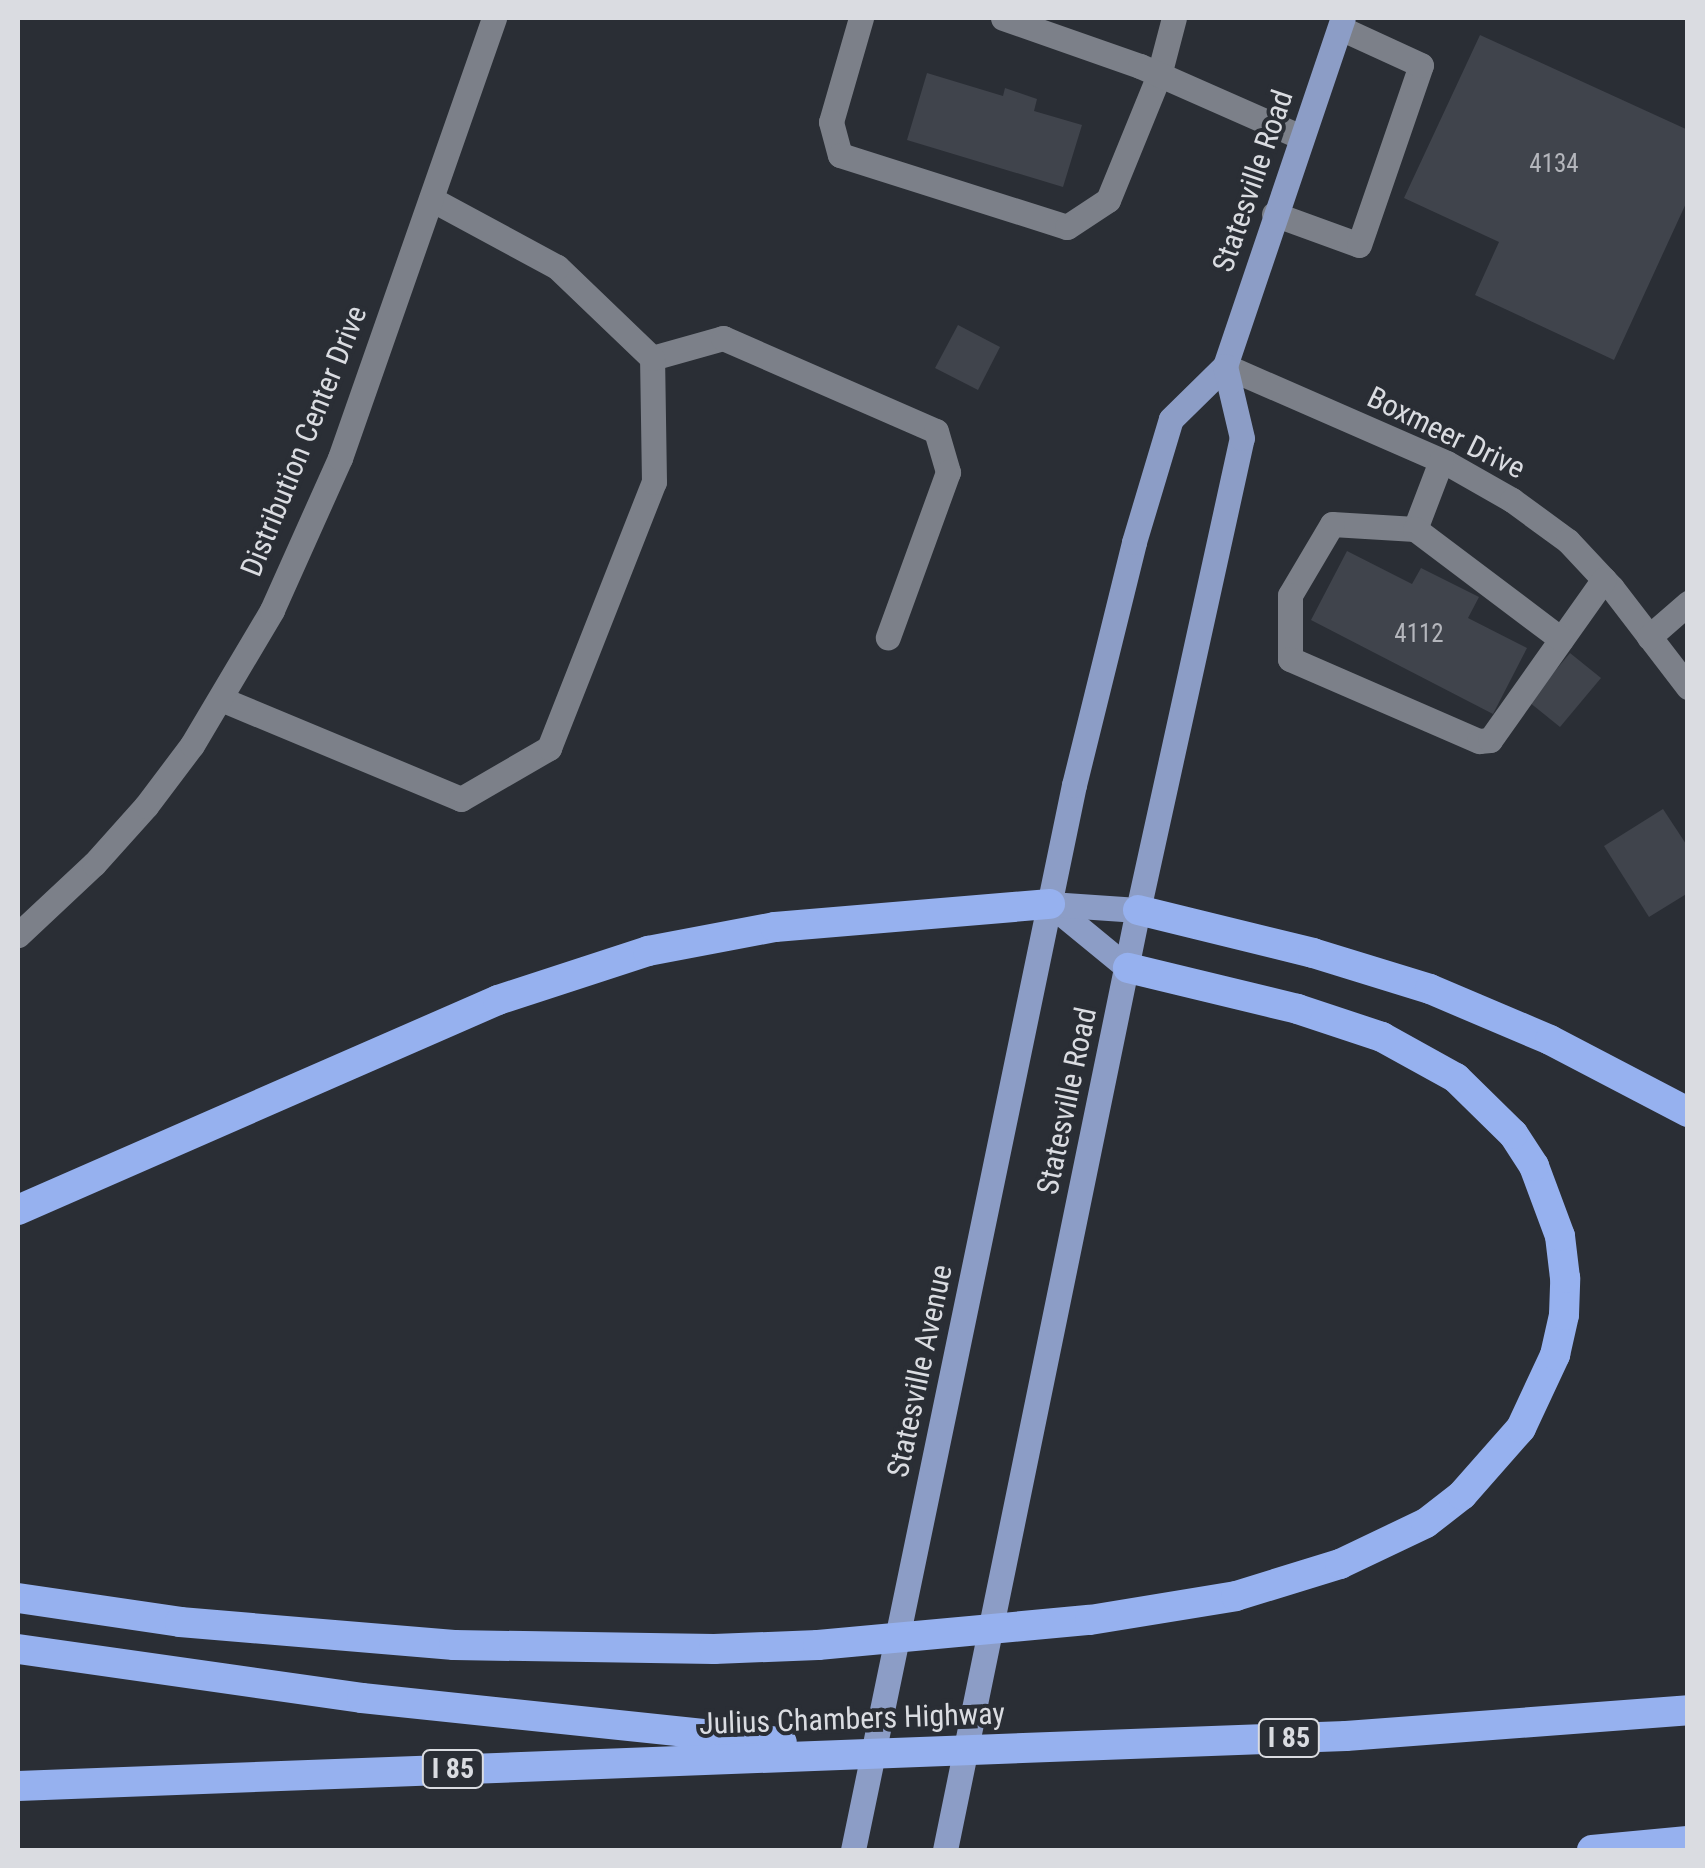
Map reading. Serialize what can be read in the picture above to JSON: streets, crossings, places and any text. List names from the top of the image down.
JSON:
{
  "streets": {
    "highway": ["Julius Chambers Highway", "I 85"],
    "main road": ["Statesville Road", "Statesville Avenue"],
    "street": ["Boxmeer Drive", "Distribution Center Drive"]
  },
  "crossings": [
    ["Statesville Road", "Boxmeer Drive"],
    ["Statesville Road", "Statesville Avenue"]
  ],
  "house_numbers": ["4134", "4112"]
}
